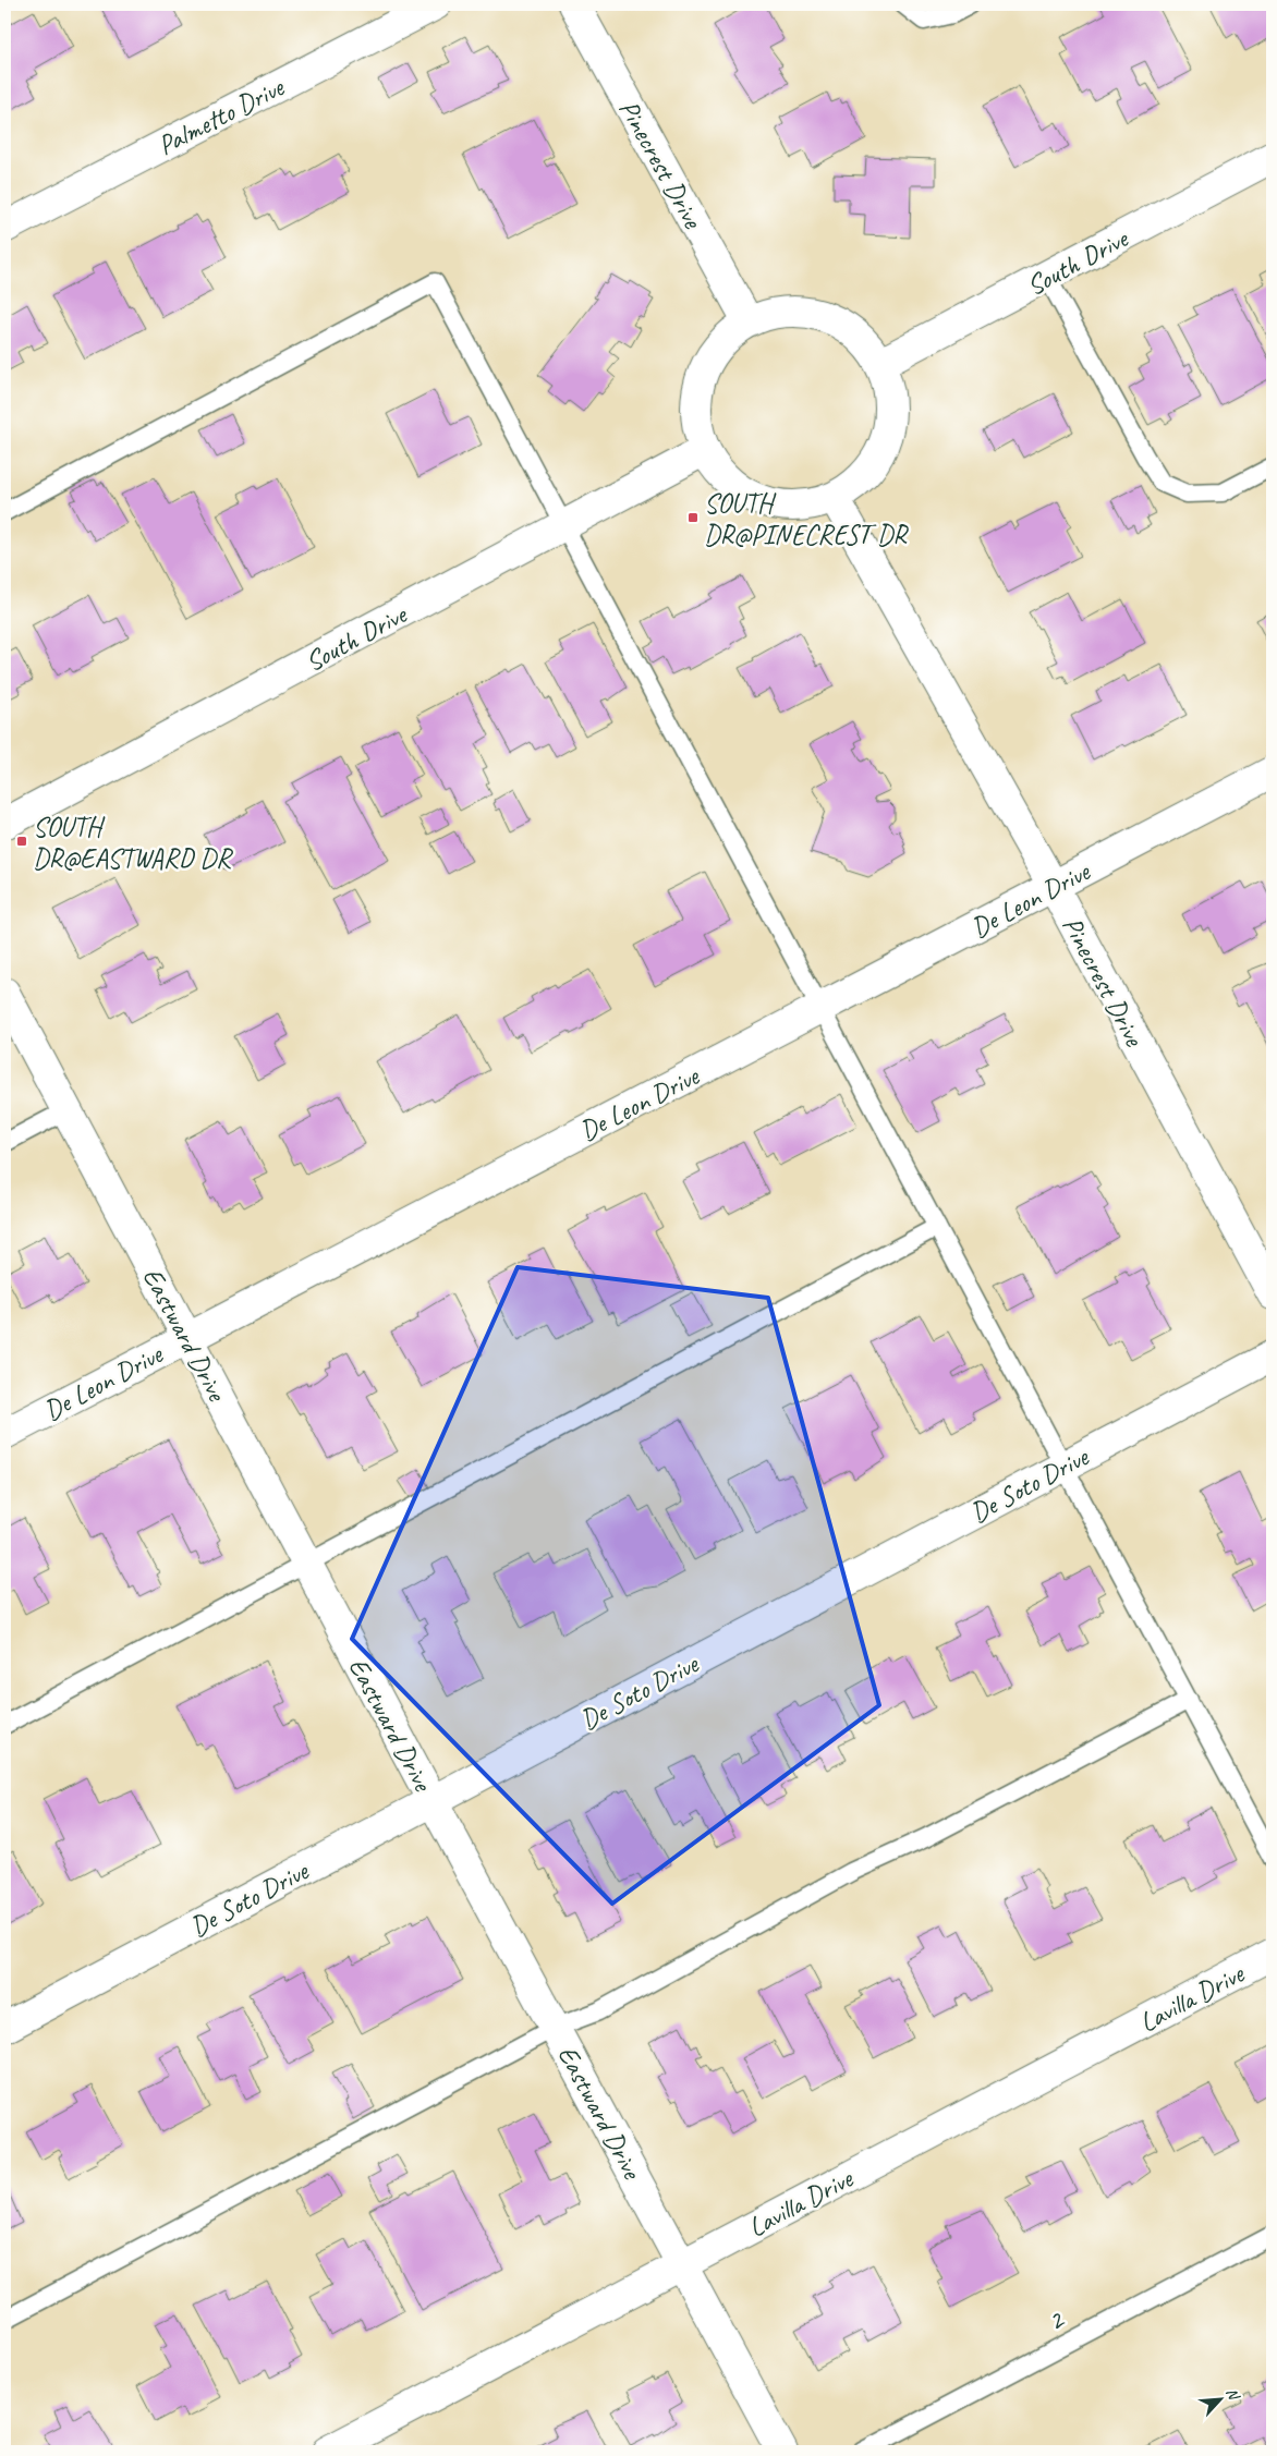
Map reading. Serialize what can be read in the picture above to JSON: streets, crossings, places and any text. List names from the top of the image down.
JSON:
{
  "streets": {
    "street": [
      "Palmetto Drive",
      "Pinecrest Drive",
      "South Drive",
      "De Leon Drive",
      "Eastward Drive",
      "De Soto Drive",
      "Lavilla Drive"
    ],
    "lane": ["2"]
  },
  "crossings": [
    ["Pinecrest Drive", "South Drive"],
    ["Pinecrest Drive", "De Leon Drive"],
    ["De Leon Drive", "Eastward Drive"],
    ["Eastward Drive", "De Soto Drive"],
    ["Eastward Drive", "Lavilla Drive"]
  ],
  "places": {
    "transit": ["SOUTH DR@PINECREST DR", "SOUTH DR@EASTWARD DR"]
  },
  "north": "top right"
}
